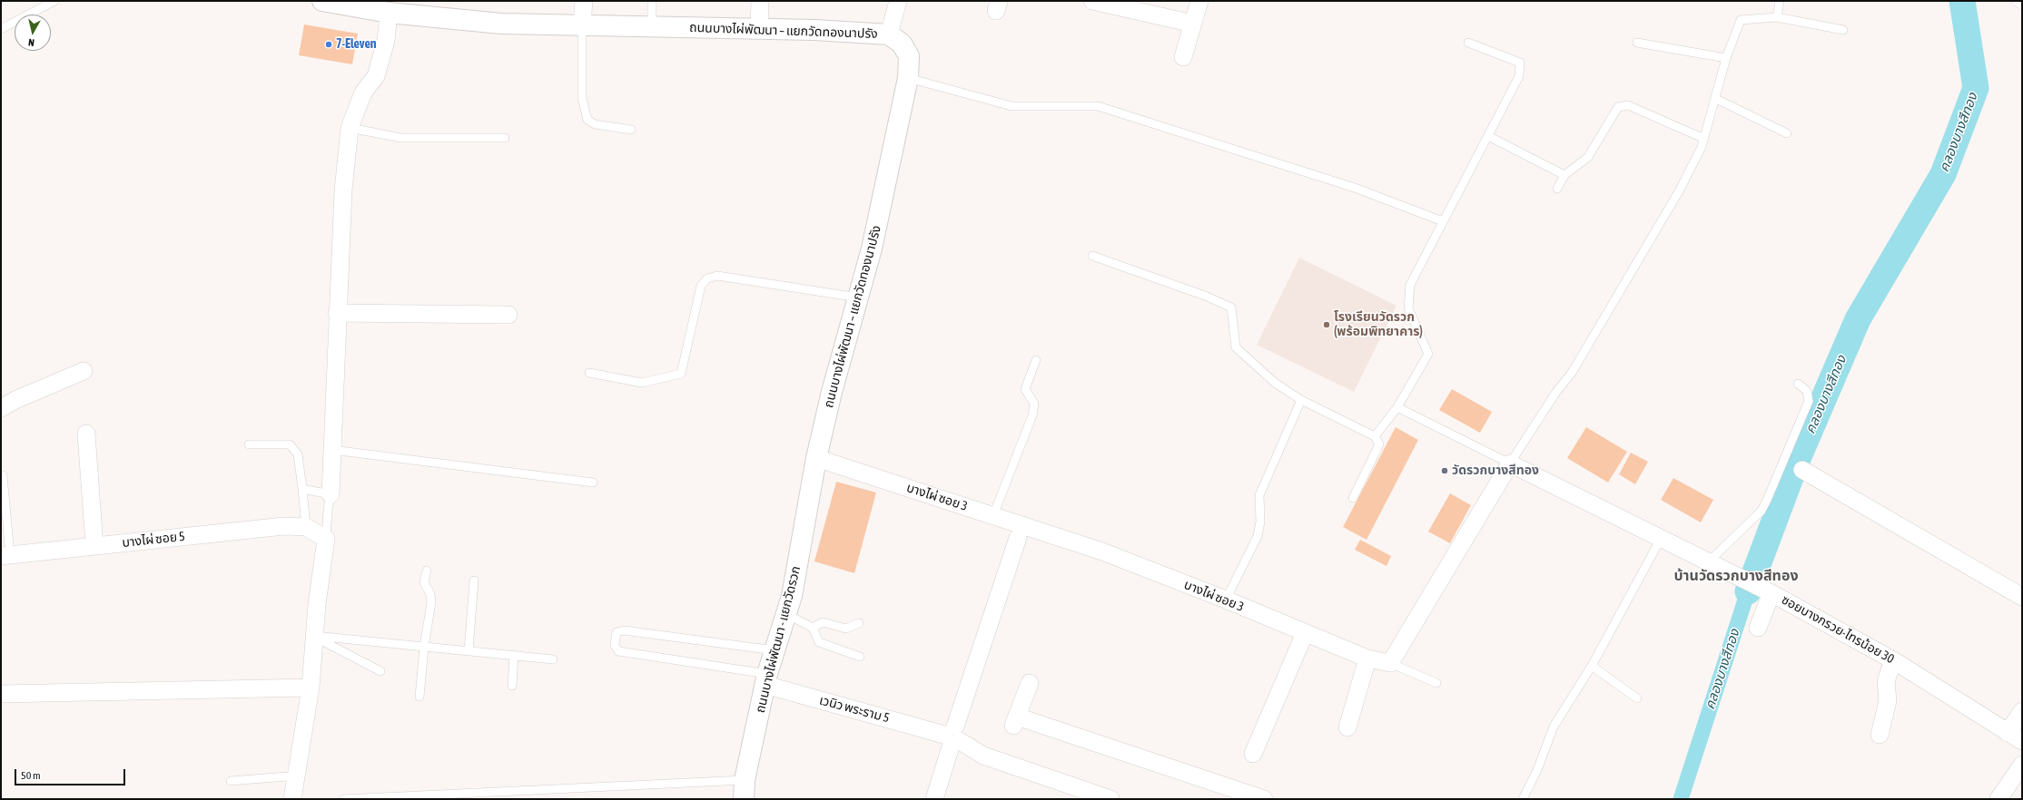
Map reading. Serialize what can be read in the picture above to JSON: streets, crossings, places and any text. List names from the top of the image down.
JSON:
{
  "streets": {
    "street": [
      "ถนนบางไผ่พัฒนา – แยกวัดทองนาปรัง",
      "บางไผ่ ซอย 3",
      "บางไผ่ ซอย 5",
      "ซอยบางกรวย-ไทรน้อย 30",
      "ถนนบางไผ่พัฒนา - แยกวัดรวก",
      "เวนิว พระราม 5"
    ]
  },
  "crossings": [
    ["ถนนบางไผ่พัฒนา – แยกวัดทองนาปรัง", "บางไผ่ ซอย 3"],
    ["ถนนบางไผ่พัฒนา – แยกวัดทองนาปรัง", "ถนนบางไผ่พัฒนา - แยกวัดรวก"],
    ["บางไผ่ ซอย 3", "ถนนบางไผ่พัฒนา - แยกวัดรวก"],
    ["ถนนบางไผ่พัฒนา - แยกวัดรวก", "เวนิว พระราม 5"]
  ],
  "districts": ["บ้านวัดรวกบางสีทอง"],
  "water": ["คลองบางสีทอง"],
  "places": ["7-Eleven", "โรงเรียนวัดรวก (พร้อมพิทยาคาร)", "วัดรวกบางสีทอง"],
  "scale_bar": "50 m",
  "north": "bottom"
}
